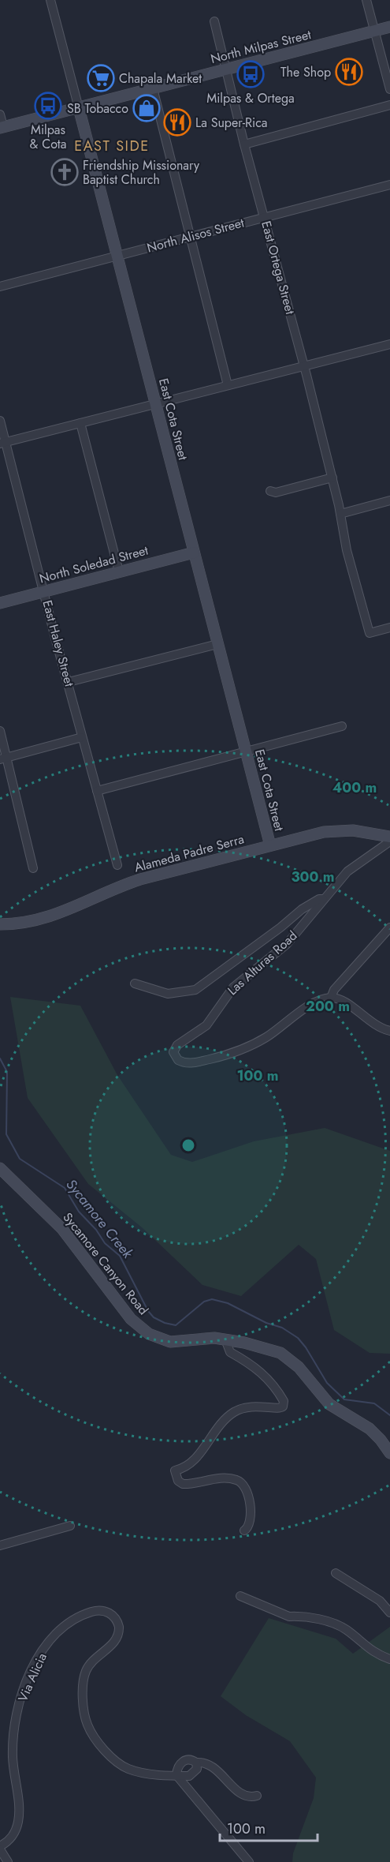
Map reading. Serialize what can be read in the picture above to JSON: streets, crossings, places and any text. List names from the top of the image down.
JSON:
{
  "streets": {
    "street": [
      "North Milpas Street",
      "North Alisos Street",
      "East Ortega Street",
      "East Cota Street",
      "North Soledad Street",
      "East Haley Street",
      "Alameda Padre Serra",
      "Las Alturas Road",
      "Sycamore Canyon Road",
      "Via Alicia"
    ]
  },
  "crossings": [
    ["North Milpas Street", "East Ortega Street"],
    ["North Milpas Street", "East Cota Street"],
    ["North Alisos Street", "East Ortega Street"],
    ["North Alisos Street", "East Cota Street"],
    ["East Cota Street", "North Soledad Street"],
    ["East Cota Street", "Alameda Padre Serra"],
    ["North Soledad Street", "East Haley Street"]
  ],
  "districts": ["EAST SIDE"],
  "water": ["Sycamore Creek"],
  "places": {
    "restaurant": ["The Shop", "La Super-Rica"],
    "bus stop": ["Milpas & Ortega", "Milpas & Cota"],
    "supermarket": ["Chapala Market"],
    "shop": ["SB Tobacco"],
    "church": ["Friendship Missionary Baptist Church"]
  },
  "scale_bar": "100 m",
  "rings": [
    "400 m",
    "300 m",
    "200 m",
    "100 m"
  ]
}
